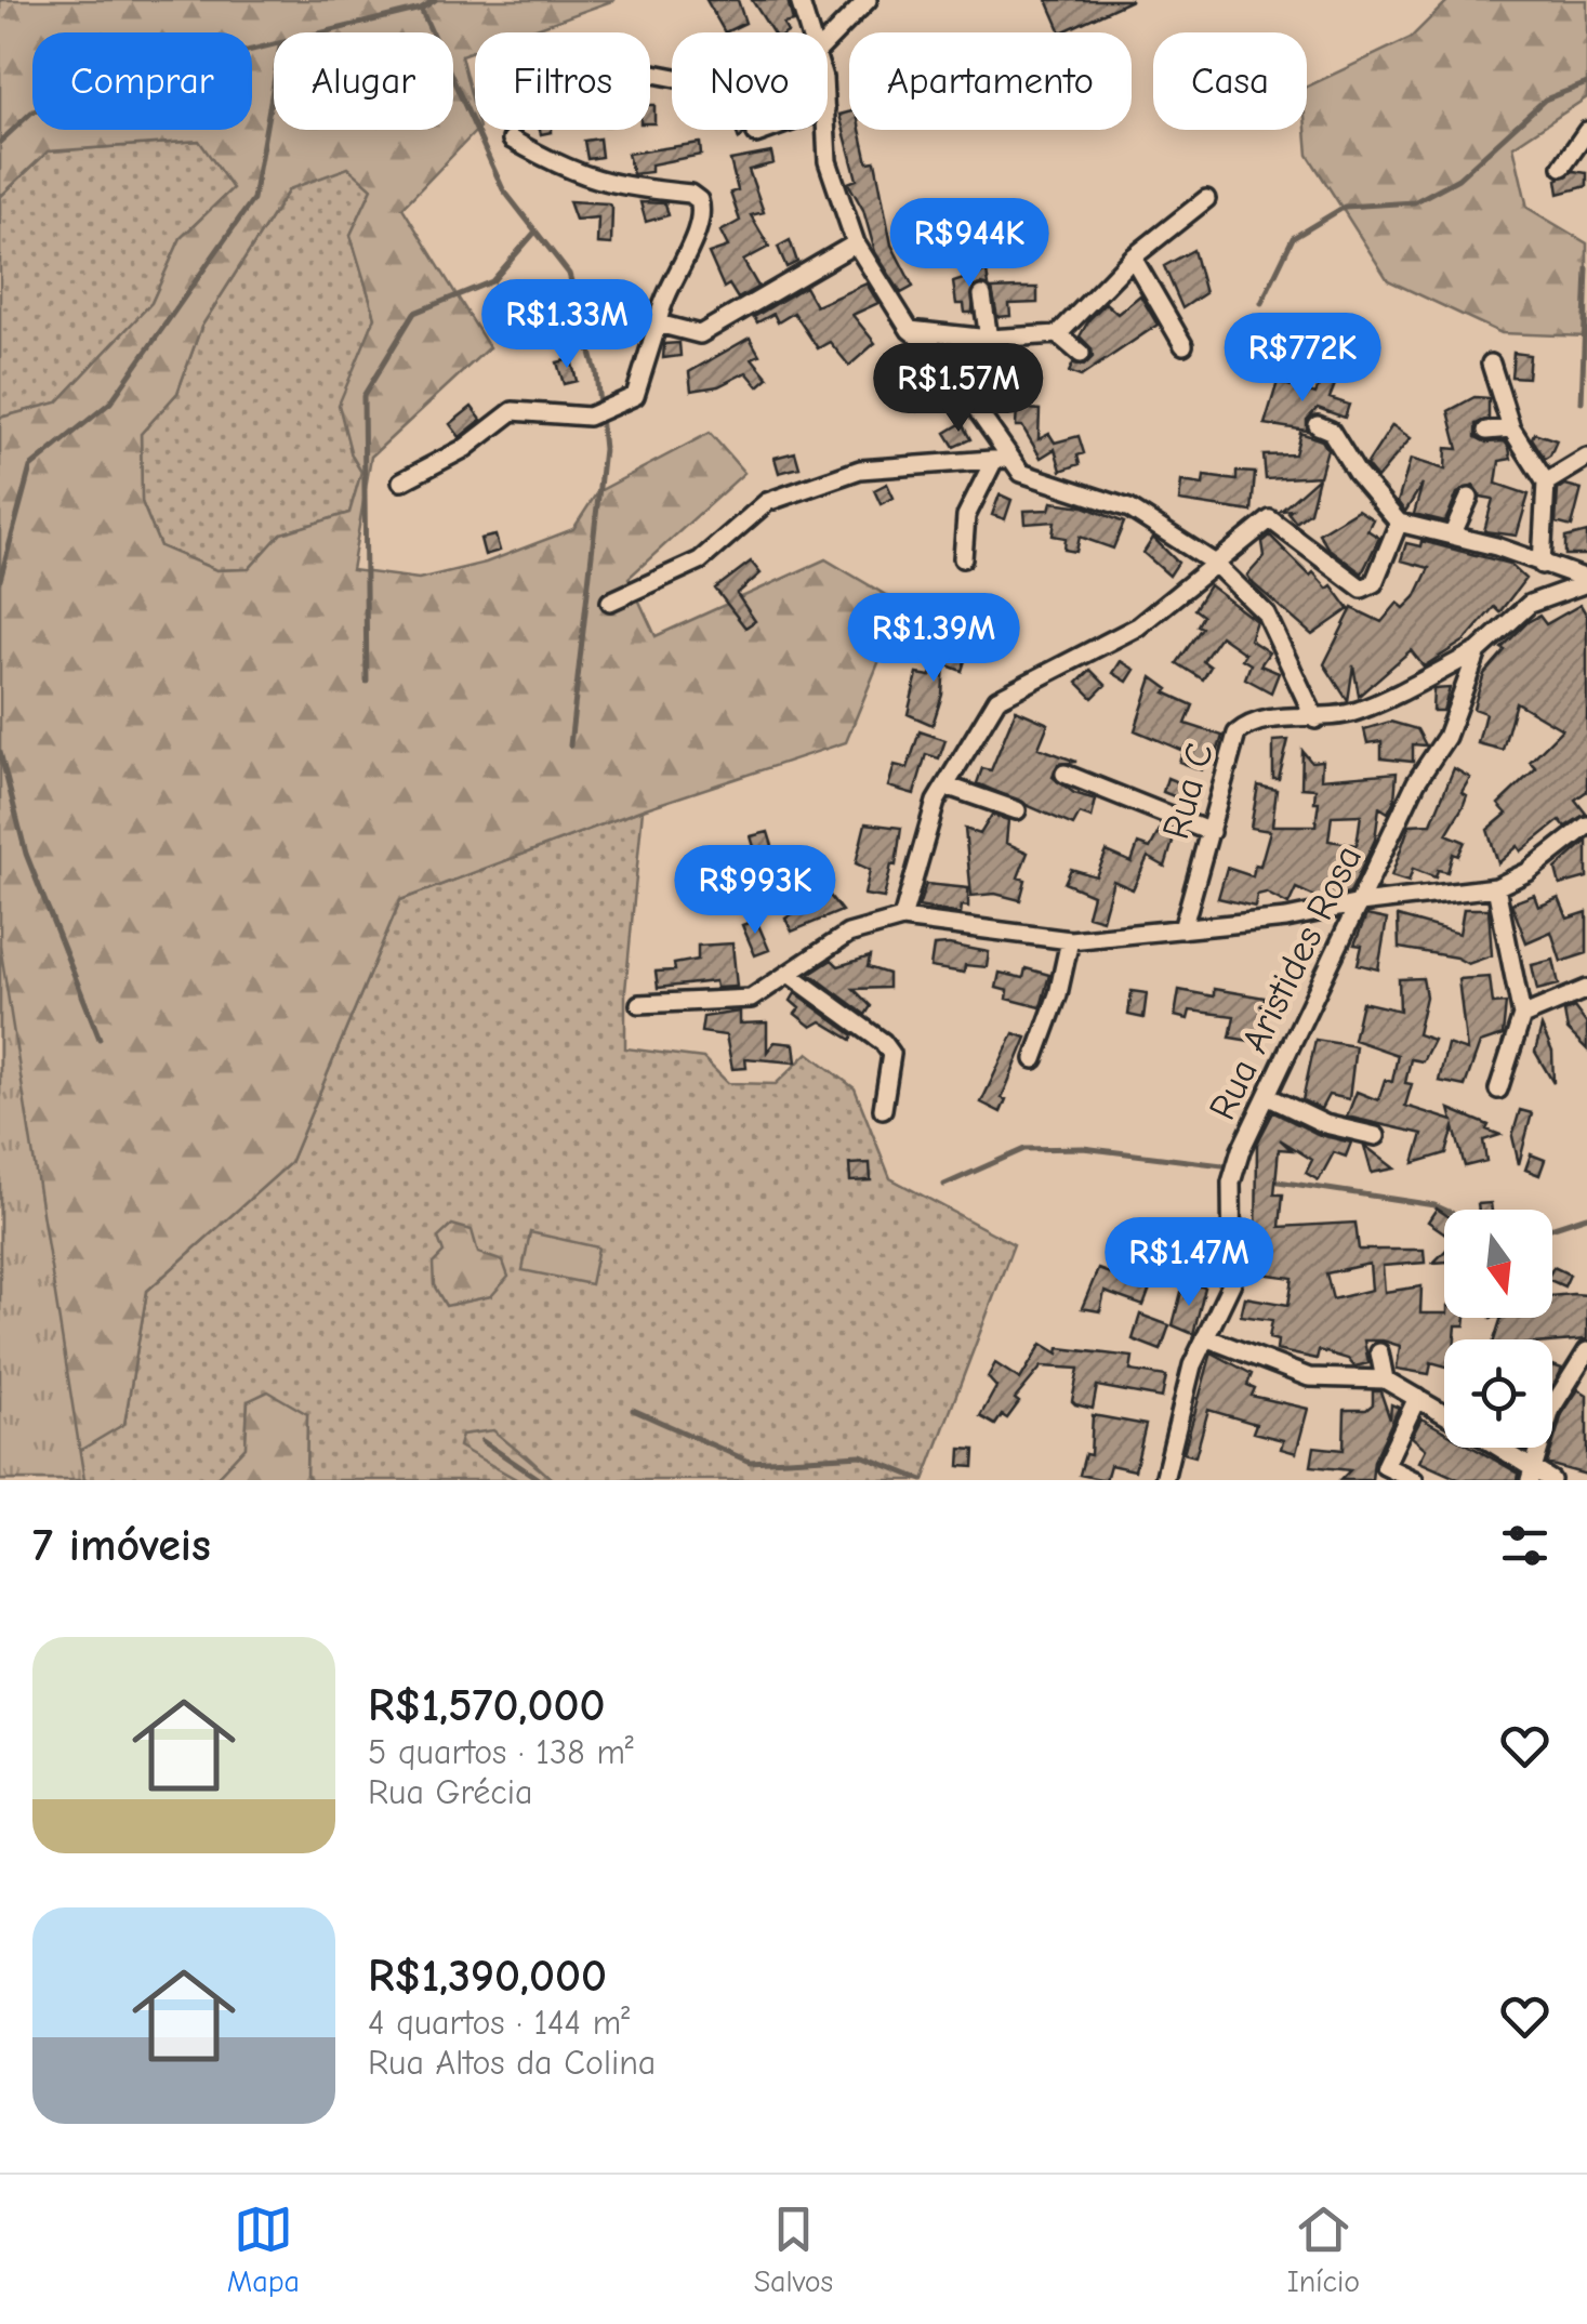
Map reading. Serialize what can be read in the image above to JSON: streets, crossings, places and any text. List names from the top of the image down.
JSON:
{
  "streets": {
    "street": ["Rua C", "Rua Aristides Rosa"]
  },
  "crossings": [
    ["Rua C", "Rua Aristides Rosa"]
  ],
  "north": "bottom",
  "page": {
    "chip": [
      "Comprar",
      "Alugar",
      "Filtros",
      "Novo",
      "Apartamento",
      "Casa"
    ],
    "price": [
      "R$944K",
      "R$1.33M",
      "R$772K",
      "R$1.57M",
      "R$1.39M",
      "R$993K",
      "R$1.47M"
    ],
    "heading": "7 imóveis",
    "list": [
      {
        "name": "R$1,570,000",
        "note": "5 quartos · 138 m² · Rua Grécia"
      },
      {
        "name": "R$1,390,000",
        "note": "4 quartos · 144 m² · Rua Altos da Colina"
      }
    ],
    "tabs": ["Mapa", "Salvos", "Início"]
  }
}
